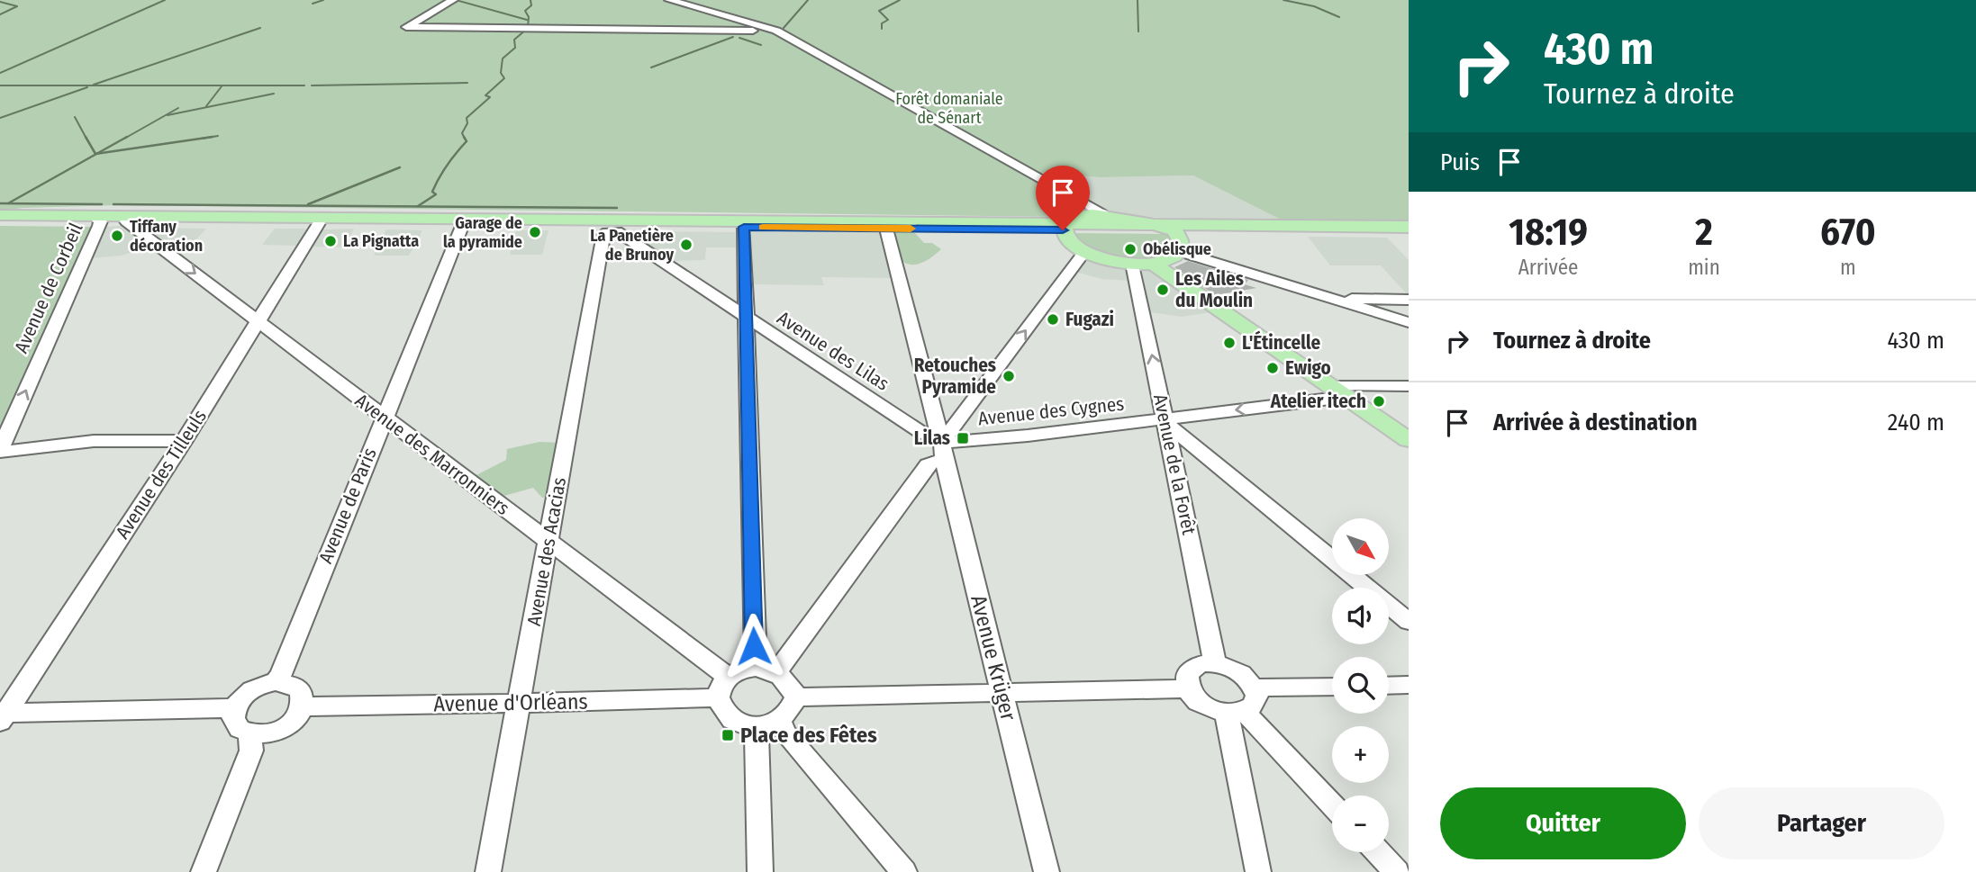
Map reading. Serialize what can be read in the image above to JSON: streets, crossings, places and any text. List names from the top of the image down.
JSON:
{
  "streets": {
    "street": [
      "Avenue de Corbeil",
      "Avenue des Lilas",
      "Avenue des Cygnes",
      "Avenue des Marronniers",
      "Avenue de la Forêt",
      "Avenue des Tilleuls",
      "Avenue de Paris",
      "Avenue des Acacias",
      "Avenue Krüger",
      "Avenue d'Orléans"
    ]
  },
  "crossings": [
    ["Avenue des Lilas", "Avenue des Cygnes"],
    ["Avenue des Lilas", "Avenue des Acacias"],
    ["Avenue des Lilas", "Avenue Krüger"],
    ["Avenue des Cygnes", "Avenue de la Forêt"],
    ["Avenue des Cygnes", "Avenue Krüger"],
    ["Avenue des Marronniers", "Avenue des Tilleuls"],
    ["Avenue des Marronniers", "Avenue de Paris"],
    ["Avenue des Marronniers", "Avenue des Acacias"],
    ["Avenue des Marronniers", "Avenue d'Orléans"],
    ["Avenue de Paris", "Avenue d'Orléans"],
    ["Avenue des Acacias", "Avenue d'Orléans"]
  ],
  "one_way": ["Avenue de Corbeil", "Avenue des Cygnes", "Avenue de la Forêt"],
  "parks": ["Forêt domaniale de Sénart"],
  "places": {
    "other": [
      "Garage de la pyramide",
      "Tiffany décoration",
      "La Pignatta",
      "La Panetière de Brunoy",
      "Obélisque",
      "Les Ailes du Moulin",
      "Fugazi",
      "L'Étincelle",
      "Ewigo",
      "Retouches Pyramide",
      "Atelier itech"
    ],
    "transit": ["Lilas", "Place des Fêtes"]
  },
  "north": "bottom right",
  "page": {
    "turn": ["430 m", "Tournez à droite"],
    "then": "Puis",
    "eta": [
      "18:19",
      "Arrivée",
      "2",
      "min",
      "670",
      "m"
    ],
    "list": [
      {
        "name": "Tournez à droite",
        "value": "430 m"
      },
      {
        "name": "Arrivée à destination",
        "value": "240 m"
      }
    ],
    "map_buttons": ["+", "−"],
    "buttons": ["Quitter", "Partager"]
  }
}
